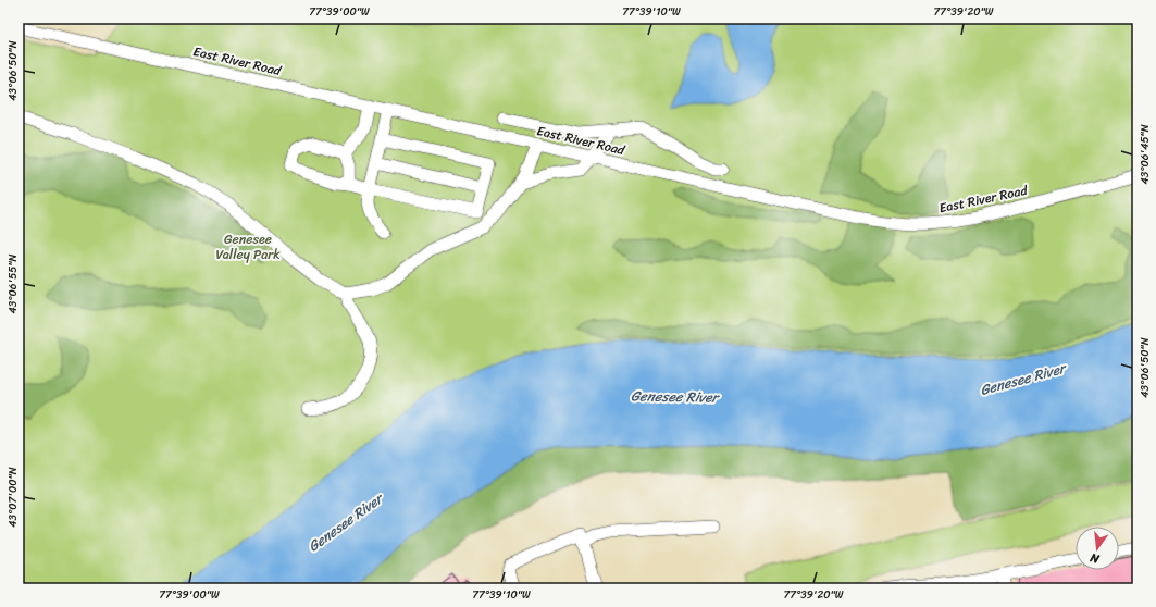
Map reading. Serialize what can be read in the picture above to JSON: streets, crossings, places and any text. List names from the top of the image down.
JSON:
{
  "streets": {
    "street": ["East River Road"]
  },
  "water": ["Genesee River"],
  "parks": ["Genesee Valley Park"],
  "north": "bottom",
  "coordinates": [
    "77°39'00\"W",
    "77°39'10\"W",
    "77°39'20\"W",
    "43°06'50\"N",
    "43°06'45\"N",
    "43°06'55\"N",
    "43°07'00\"N"
  ]
}
